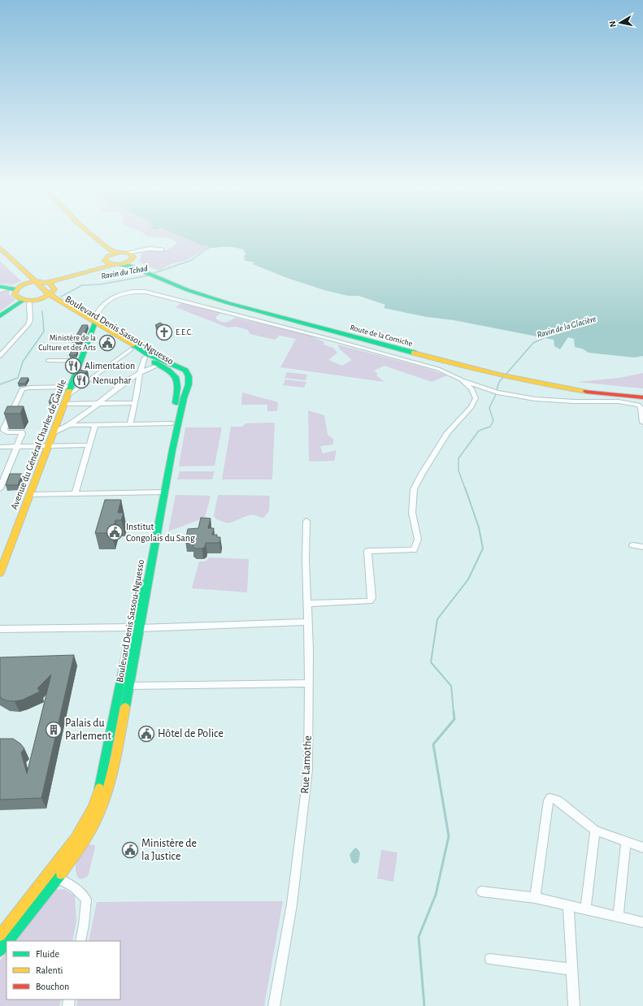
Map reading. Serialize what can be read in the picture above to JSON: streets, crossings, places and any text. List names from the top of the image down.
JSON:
{
  "streets": {
    "main road": ["Boulevard Denis Sassou-Nguesso", "Route de la Corniche", "Avenue du Général Charles de Gaulle"],
    "street": ["Rue Lamothe"]
  },
  "crossings": [
    ["Boulevard Denis Sassou-Nguesso", "Avenue du Général Charles de Gaulle"]
  ],
  "water": ["Ravin du Tchad", "Ravin de la Glacière"],
  "places": {
    "church": ["E.E.C."],
    "public building": [
      "Ministère de la Culture et des Arts",
      "Institut Congolais du Sang",
      "Hôtel de Police",
      "Ministère de la Justice"
    ],
    "restaurant": ["Alimentation", "Nenuphar"],
    "building": ["Palais du Parlement"]
  },
  "legend": ["Fluide", "Ralenti", "Bouchon"],
  "north": "left"
}
